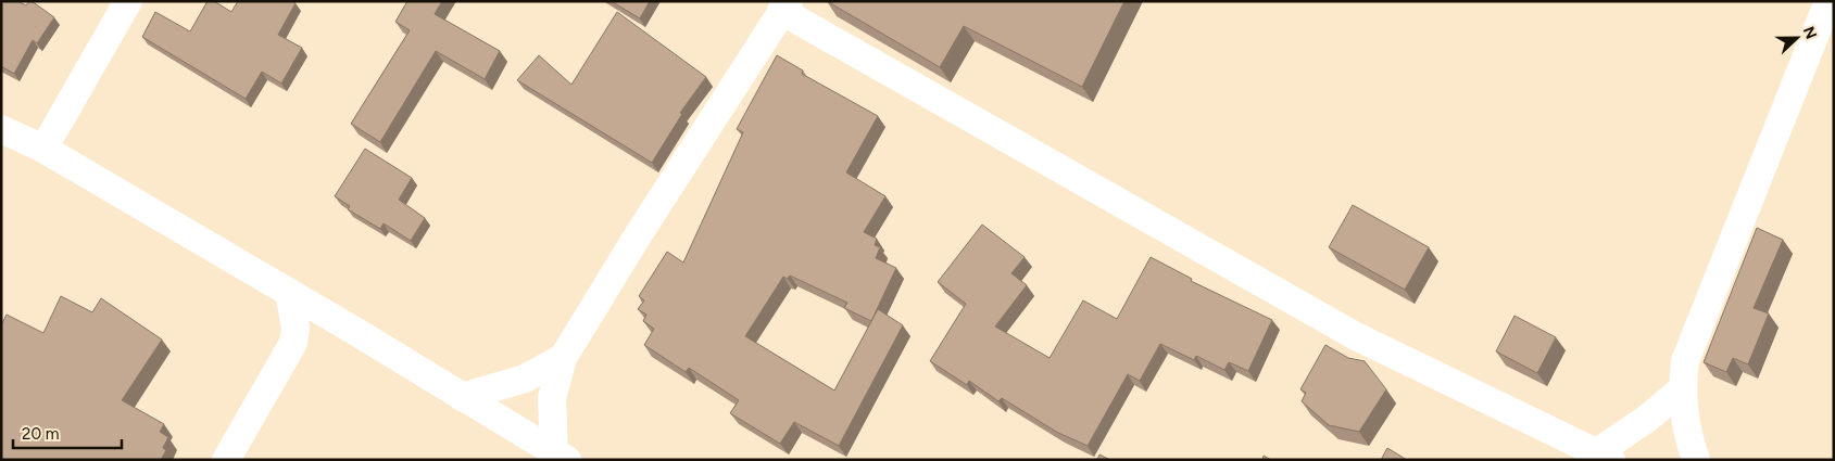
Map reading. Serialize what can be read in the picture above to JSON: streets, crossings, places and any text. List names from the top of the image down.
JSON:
{
  "scale_bar": "20 m",
  "north": "right"
}
